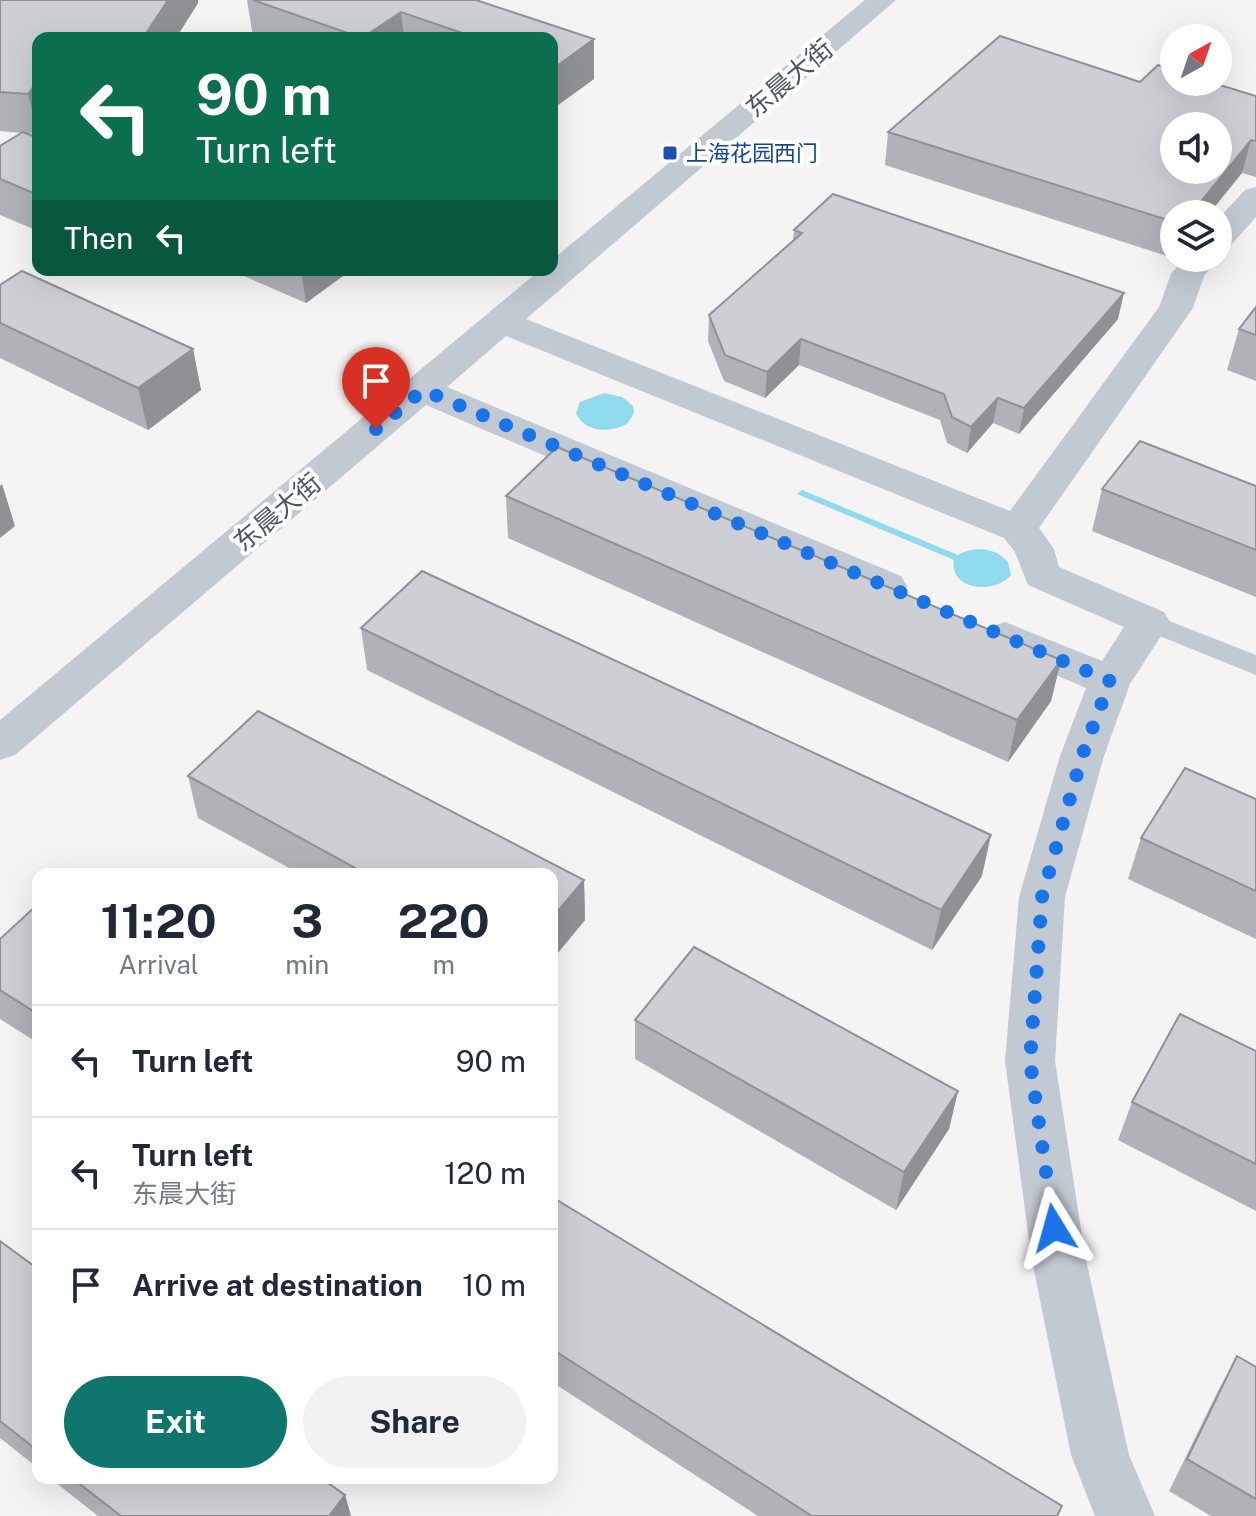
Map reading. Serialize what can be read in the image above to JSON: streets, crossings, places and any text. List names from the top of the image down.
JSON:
{
  "streets": {
    "street": ["东晨大街"]
  },
  "places": {
    "transit": ["上海花园西门"]
  },
  "north": "top right",
  "page": {
    "turn": ["90 m", "Turn left"],
    "then": "Then",
    "eta": [
      "11:20",
      "Arrival",
      "3",
      "min",
      "220",
      "m"
    ],
    "list": [
      {
        "name": "Turn left",
        "value": "90 m"
      },
      {
        "name": "Turn left",
        "note": "东晨大街",
        "value": "120 m"
      },
      {
        "name": "Arrive at destination",
        "value": "10 m"
      }
    ],
    "buttons": ["Exit", "Share"]
  }
}
